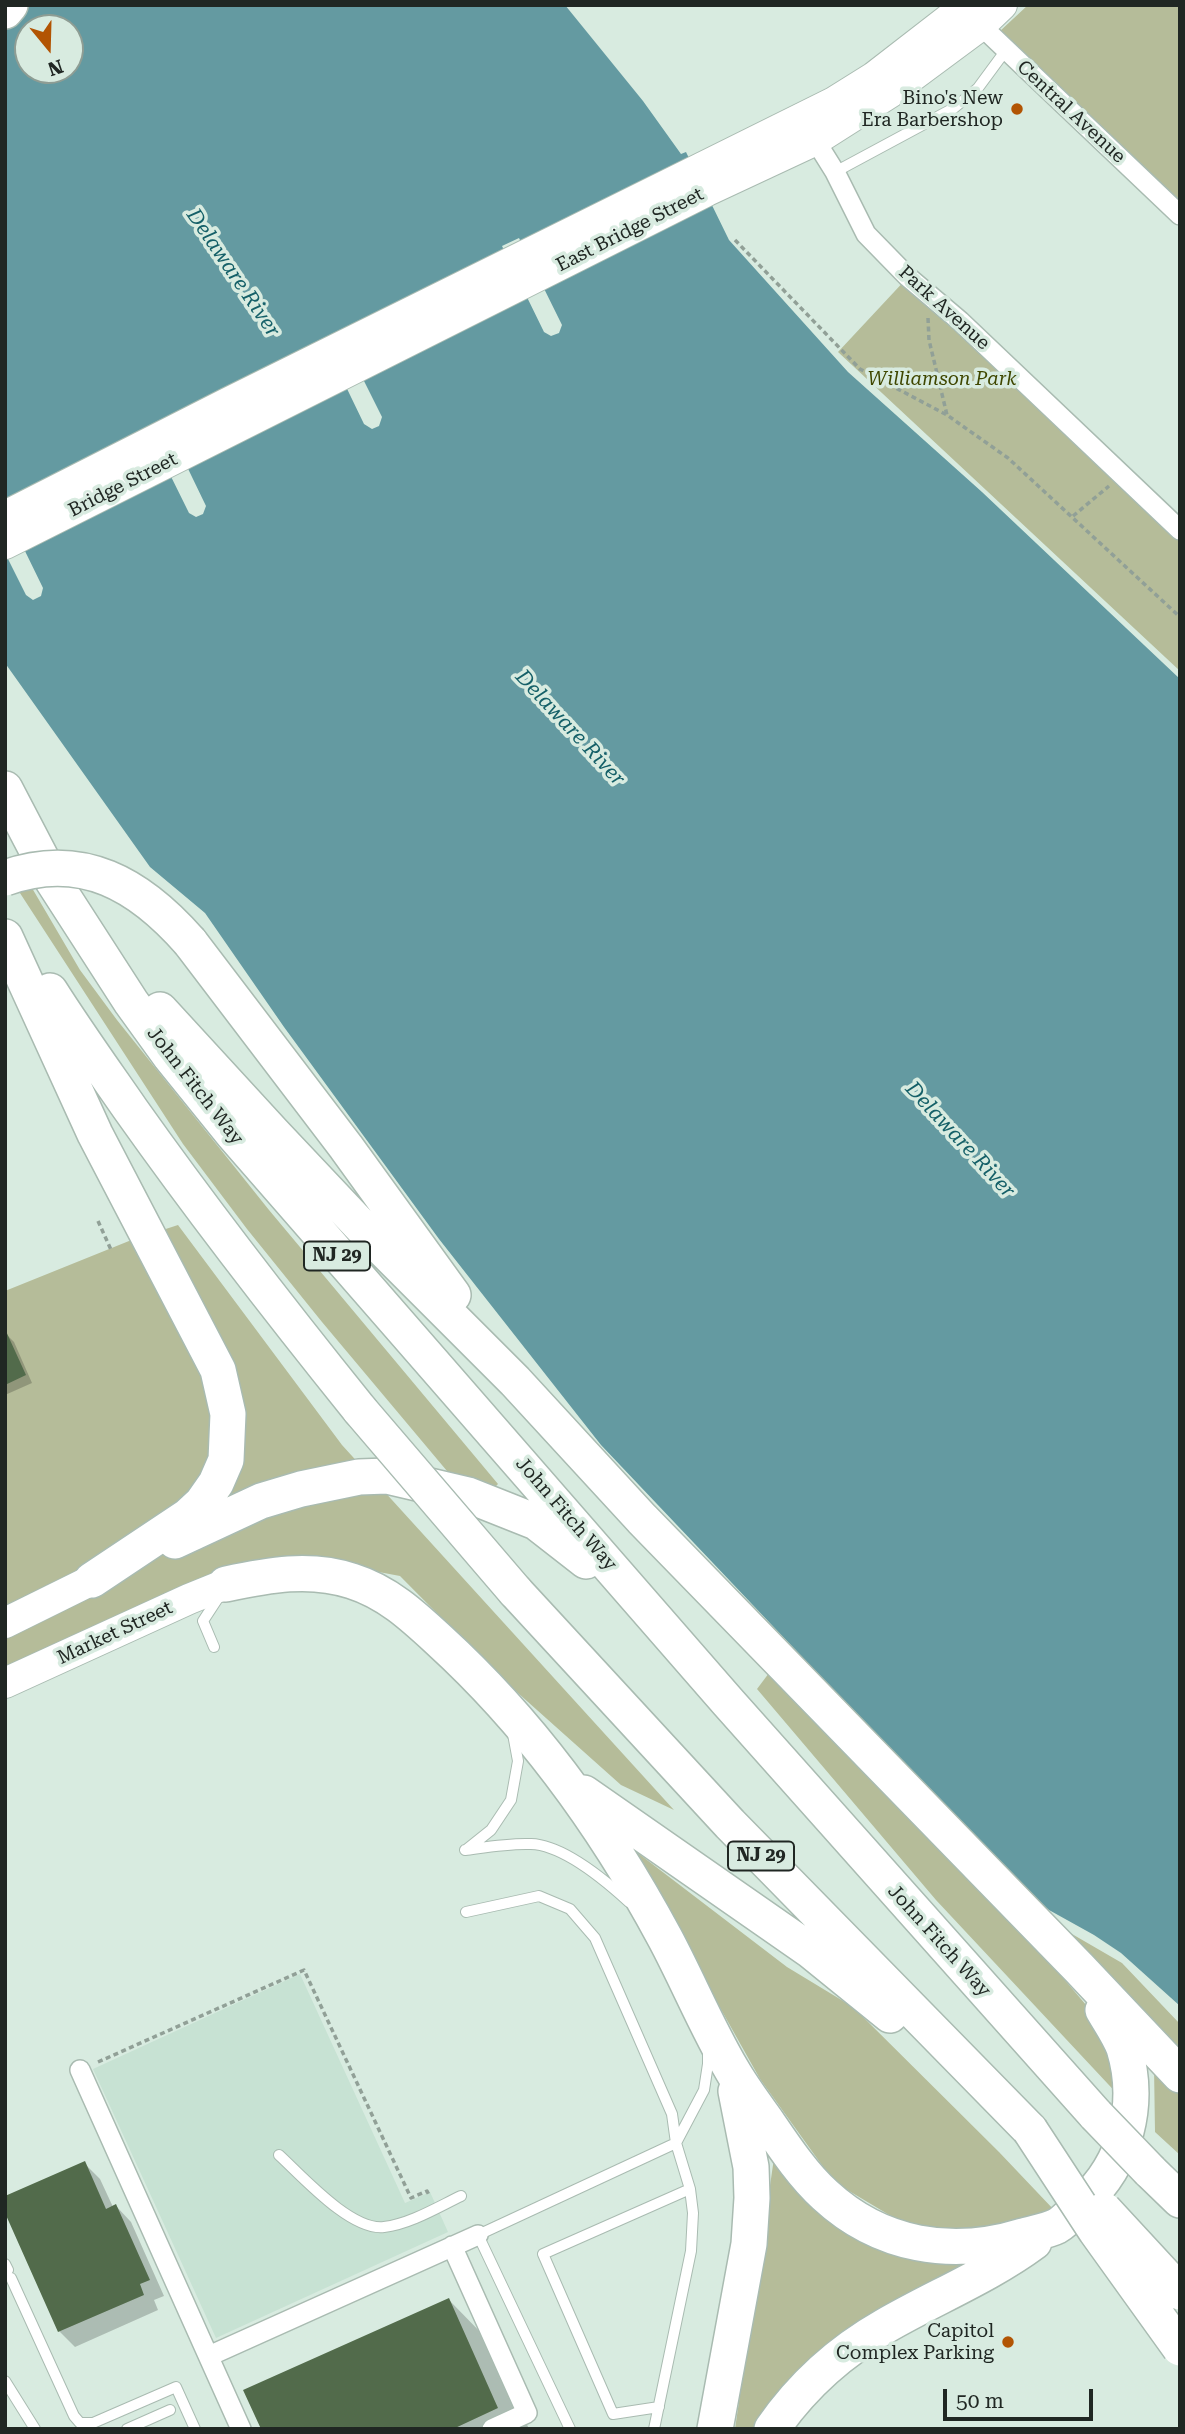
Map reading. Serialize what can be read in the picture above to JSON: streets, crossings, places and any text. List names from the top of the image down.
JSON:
{
  "streets": {
    "highway": ["John Fitch Way", "NJ 29"],
    "main road": ["East Bridge Street", "Bridge Street", "Market Street"],
    "street": ["Central Avenue", "Park Avenue"]
  },
  "crossings": [
    ["Central Avenue", "East Bridge Street"],
    ["East Bridge Street", "Park Avenue"],
    ["East Bridge Street", "Bridge Street"]
  ],
  "water": ["Delaware River"],
  "parks": ["Williamson Park"],
  "places": ["Bino's New Era Barbershop", "Capitol Complex Parking"],
  "scale_bar": "50 m",
  "north": "bottom"
}
